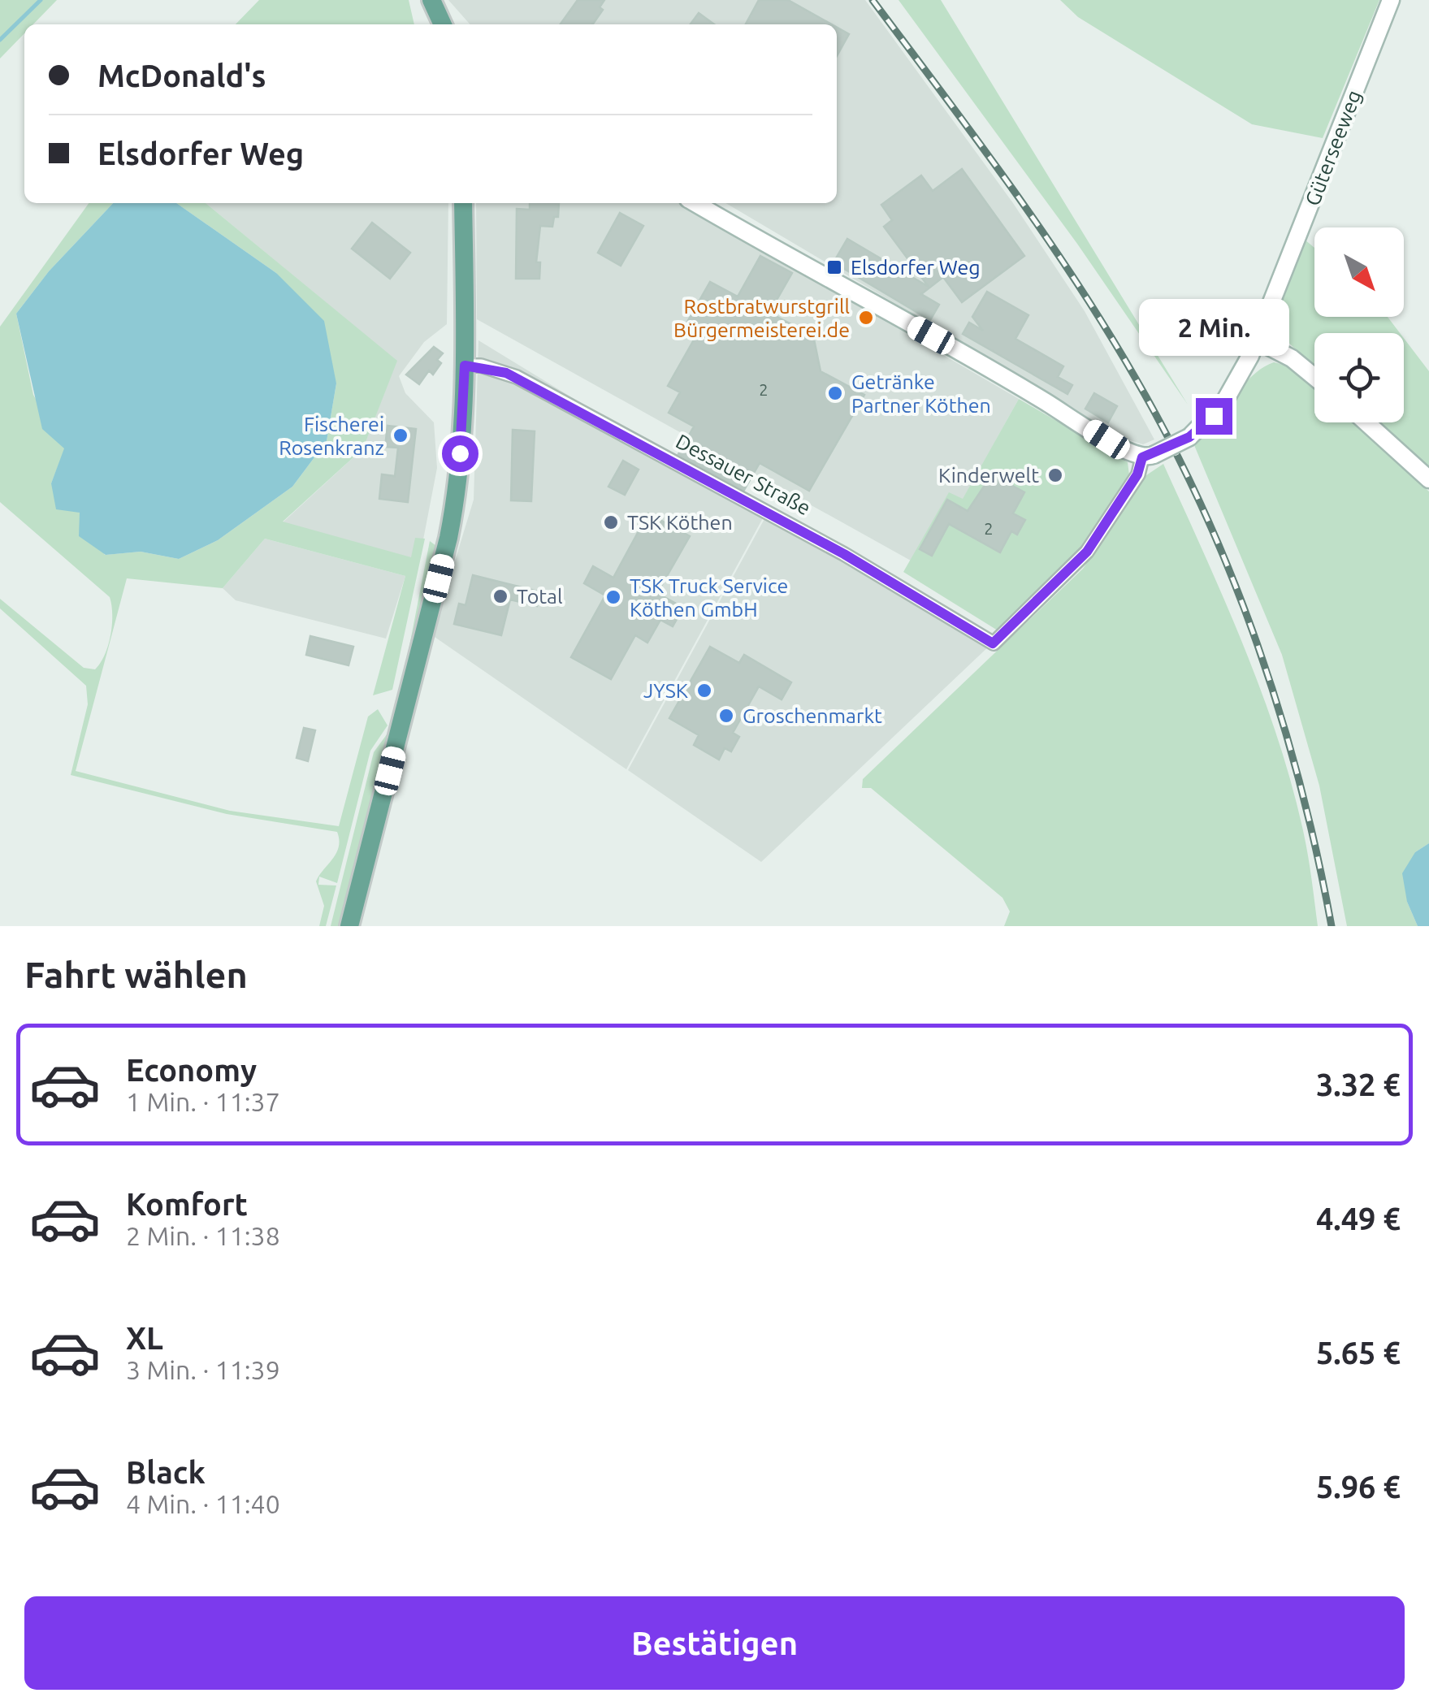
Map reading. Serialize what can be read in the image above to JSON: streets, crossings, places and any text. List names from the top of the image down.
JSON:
{
  "streets": {
    "street": ["Güterseeweg", "Dessauer Straße"]
  },
  "places": {
    "transit": ["Elsdorfer Weg"],
    "other": [
      "Rostbratwurstgrill Bürgermeisterei.de",
      "Getränke Partner Köthen",
      "Fischerei Rosenkranz",
      "Kinderwelt",
      "TSK Köthen",
      "Total",
      "TSK Truck Service Köthen GmbH",
      "JYSK",
      "Groschenmarkt"
    ]
  },
  "house_numbers": ["2", "2"],
  "north": "bottom right",
  "page": {
    "banner": ["McDonald's", "Elsdorfer Weg"],
    "bubble": "2 Min.",
    "heading": "Fahrt wählen",
    "list": [
      {
        "name": "Economy",
        "note": "1 Min. · 11:37",
        "value": "3.32 €"
      },
      {
        "name": "Komfort",
        "note": "2 Min. · 11:38",
        "value": "4.49 €"
      },
      {
        "name": "XL",
        "note": "3 Min. · 11:39",
        "value": "5.65 €"
      },
      {
        "name": "Black",
        "note": "4 Min. · 11:40",
        "value": "5.96 €"
      }
    ],
    "buttons": "Bestätigen"
  }
}
